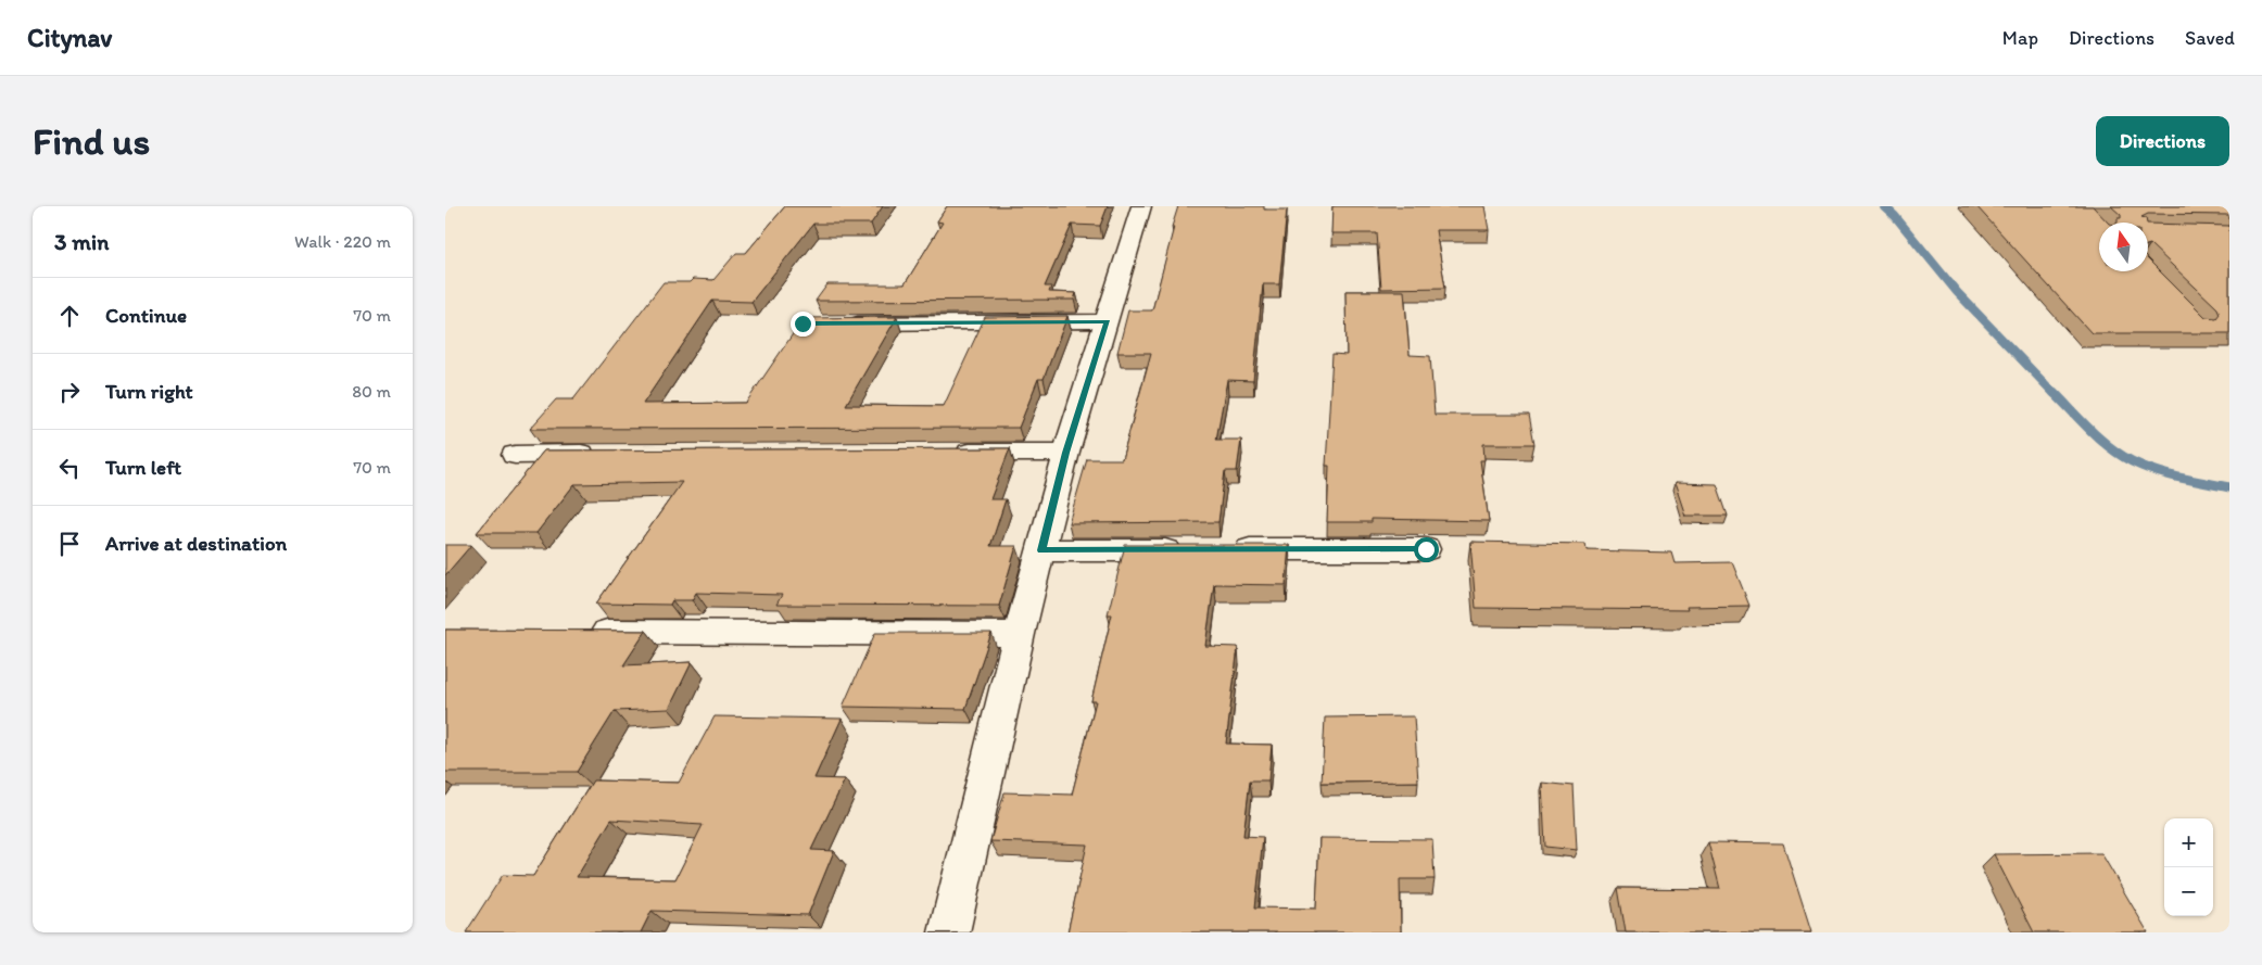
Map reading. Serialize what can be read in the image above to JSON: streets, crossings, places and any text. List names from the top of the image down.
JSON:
{
  "north": "top",
  "page": {
    "header": "Citynav",
    "nav": ["Map", "Directions", "Saved"],
    "buttons": "Directions",
    "title": "Find us",
    "heading": ["3 min", "Walk · 220 m"],
    "list": [
      ["Continue", "70 m"],
      ["Turn right", "80 m"],
      ["Turn left", "70 m"],
      "Arrive at destination"
    ],
    "map_buttons": ["+", "−"]
  }
}
